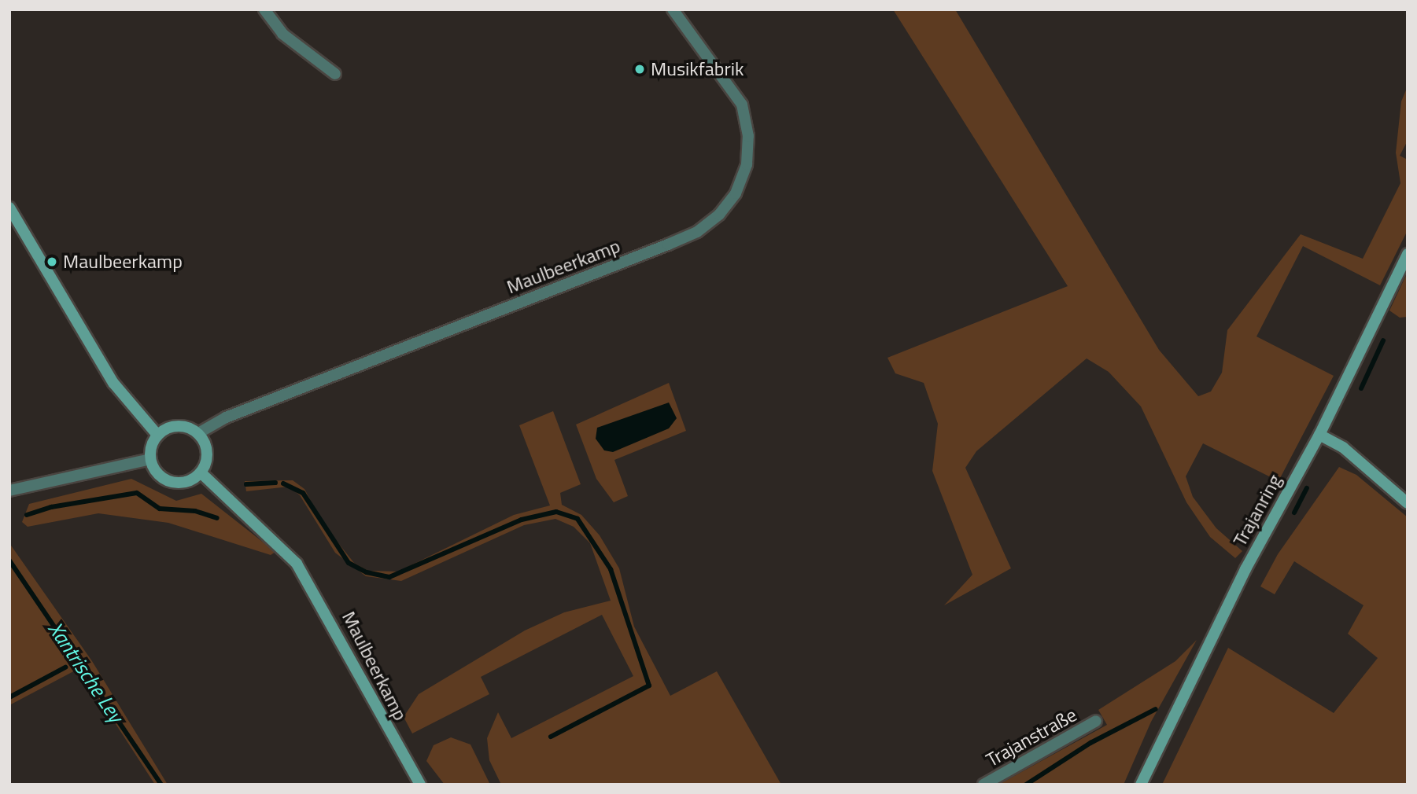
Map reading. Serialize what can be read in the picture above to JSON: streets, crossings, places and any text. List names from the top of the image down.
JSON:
{
  "streets": {
    "street": ["Maulbeerkamp", "Trajanring", "Trajanstraße"]
  },
  "water": ["Xantrische Ley"],
  "places": ["Musikfabrik", "Maulbeerkamp"]
}
